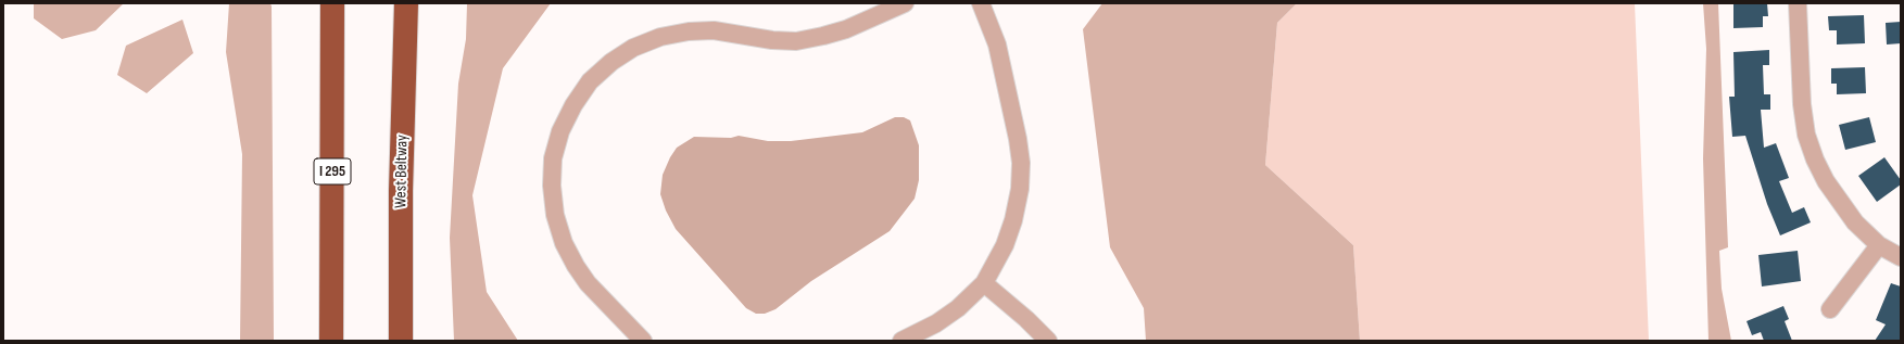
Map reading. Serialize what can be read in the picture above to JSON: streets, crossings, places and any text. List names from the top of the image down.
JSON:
{
  "streets": {
    "highway": ["I 295", "West Beltway"]
  }
}
